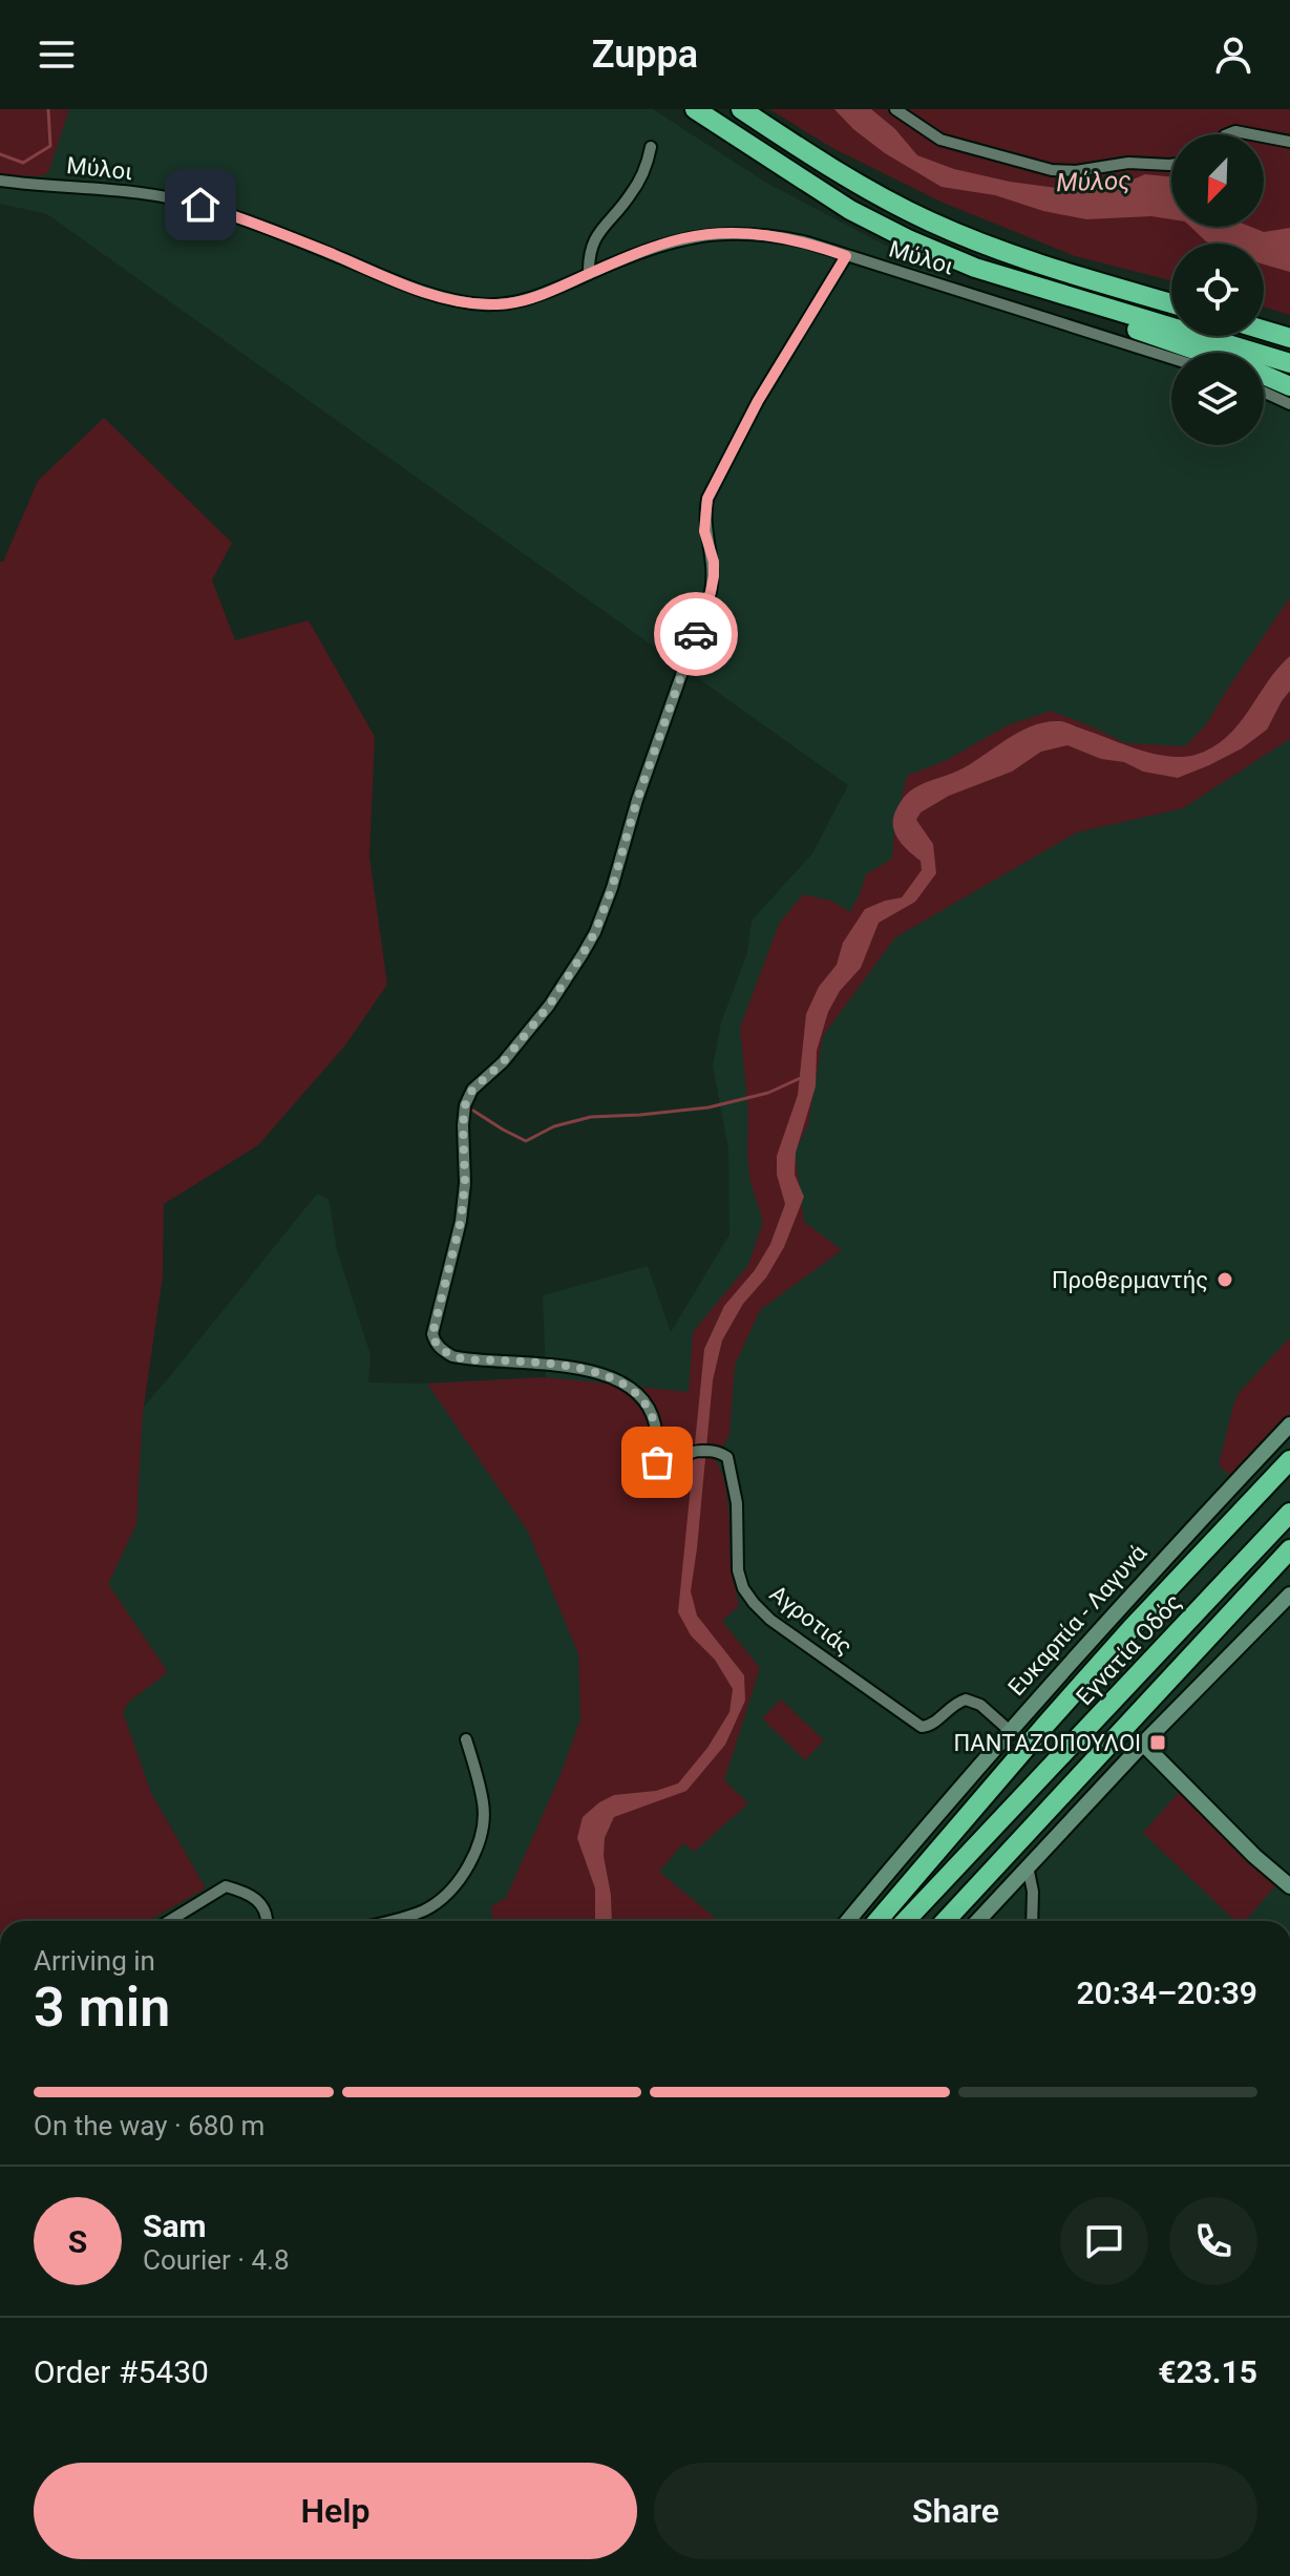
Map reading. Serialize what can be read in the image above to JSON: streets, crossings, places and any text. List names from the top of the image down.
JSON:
{
  "streets": {
    "highway": ["Εγνατία Οδός"],
    "street": ["Μύλοι", "Αγροτιάς", "Ευκαρπία - Λαγυνά"]
  },
  "crossings": [
    ["Μύλοι", "Αγροτιάς"],
    ["Αγροτιάς", "Ευκαρπία - Λαγυνά"]
  ],
  "water": ["Μύλος"],
  "places": {
    "other": ["Προθερμαντής"],
    "transit": ["ΠΑΝΤΑΖΟΠΟΥΛΟΙ"]
  },
  "north": "bottom left",
  "page": {
    "header": "Zuppa",
    "heading": ["3 min", "Arriving in", "20:34–20:39"],
    "panel": [
      "Sam",
      "Courier · 4.8",
      "Order #5430",
      "€23.15"
    ],
    "bar": "On the way · 680 m",
    "round": "S",
    "buttons": ["Help", "Share"]
  }
}
